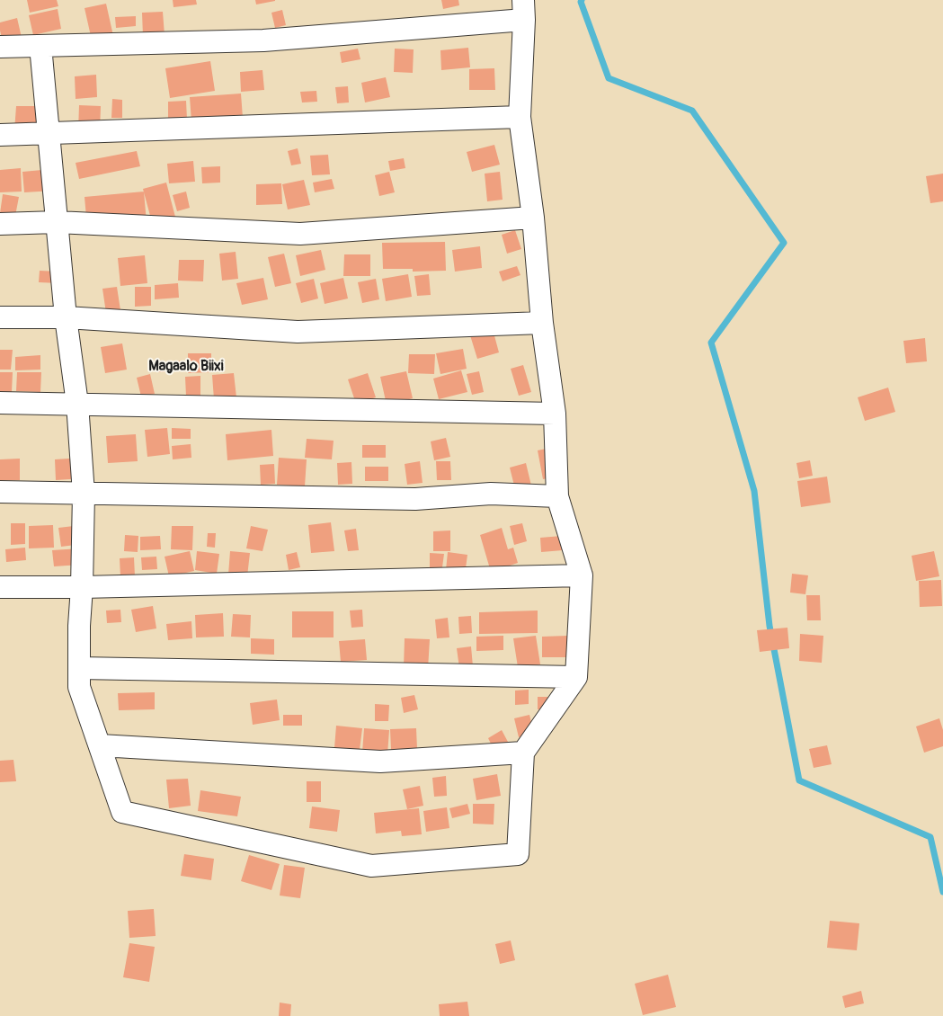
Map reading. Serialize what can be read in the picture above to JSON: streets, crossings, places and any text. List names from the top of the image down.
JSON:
{
  "districts": ["Magaalo Biixi"]
}
